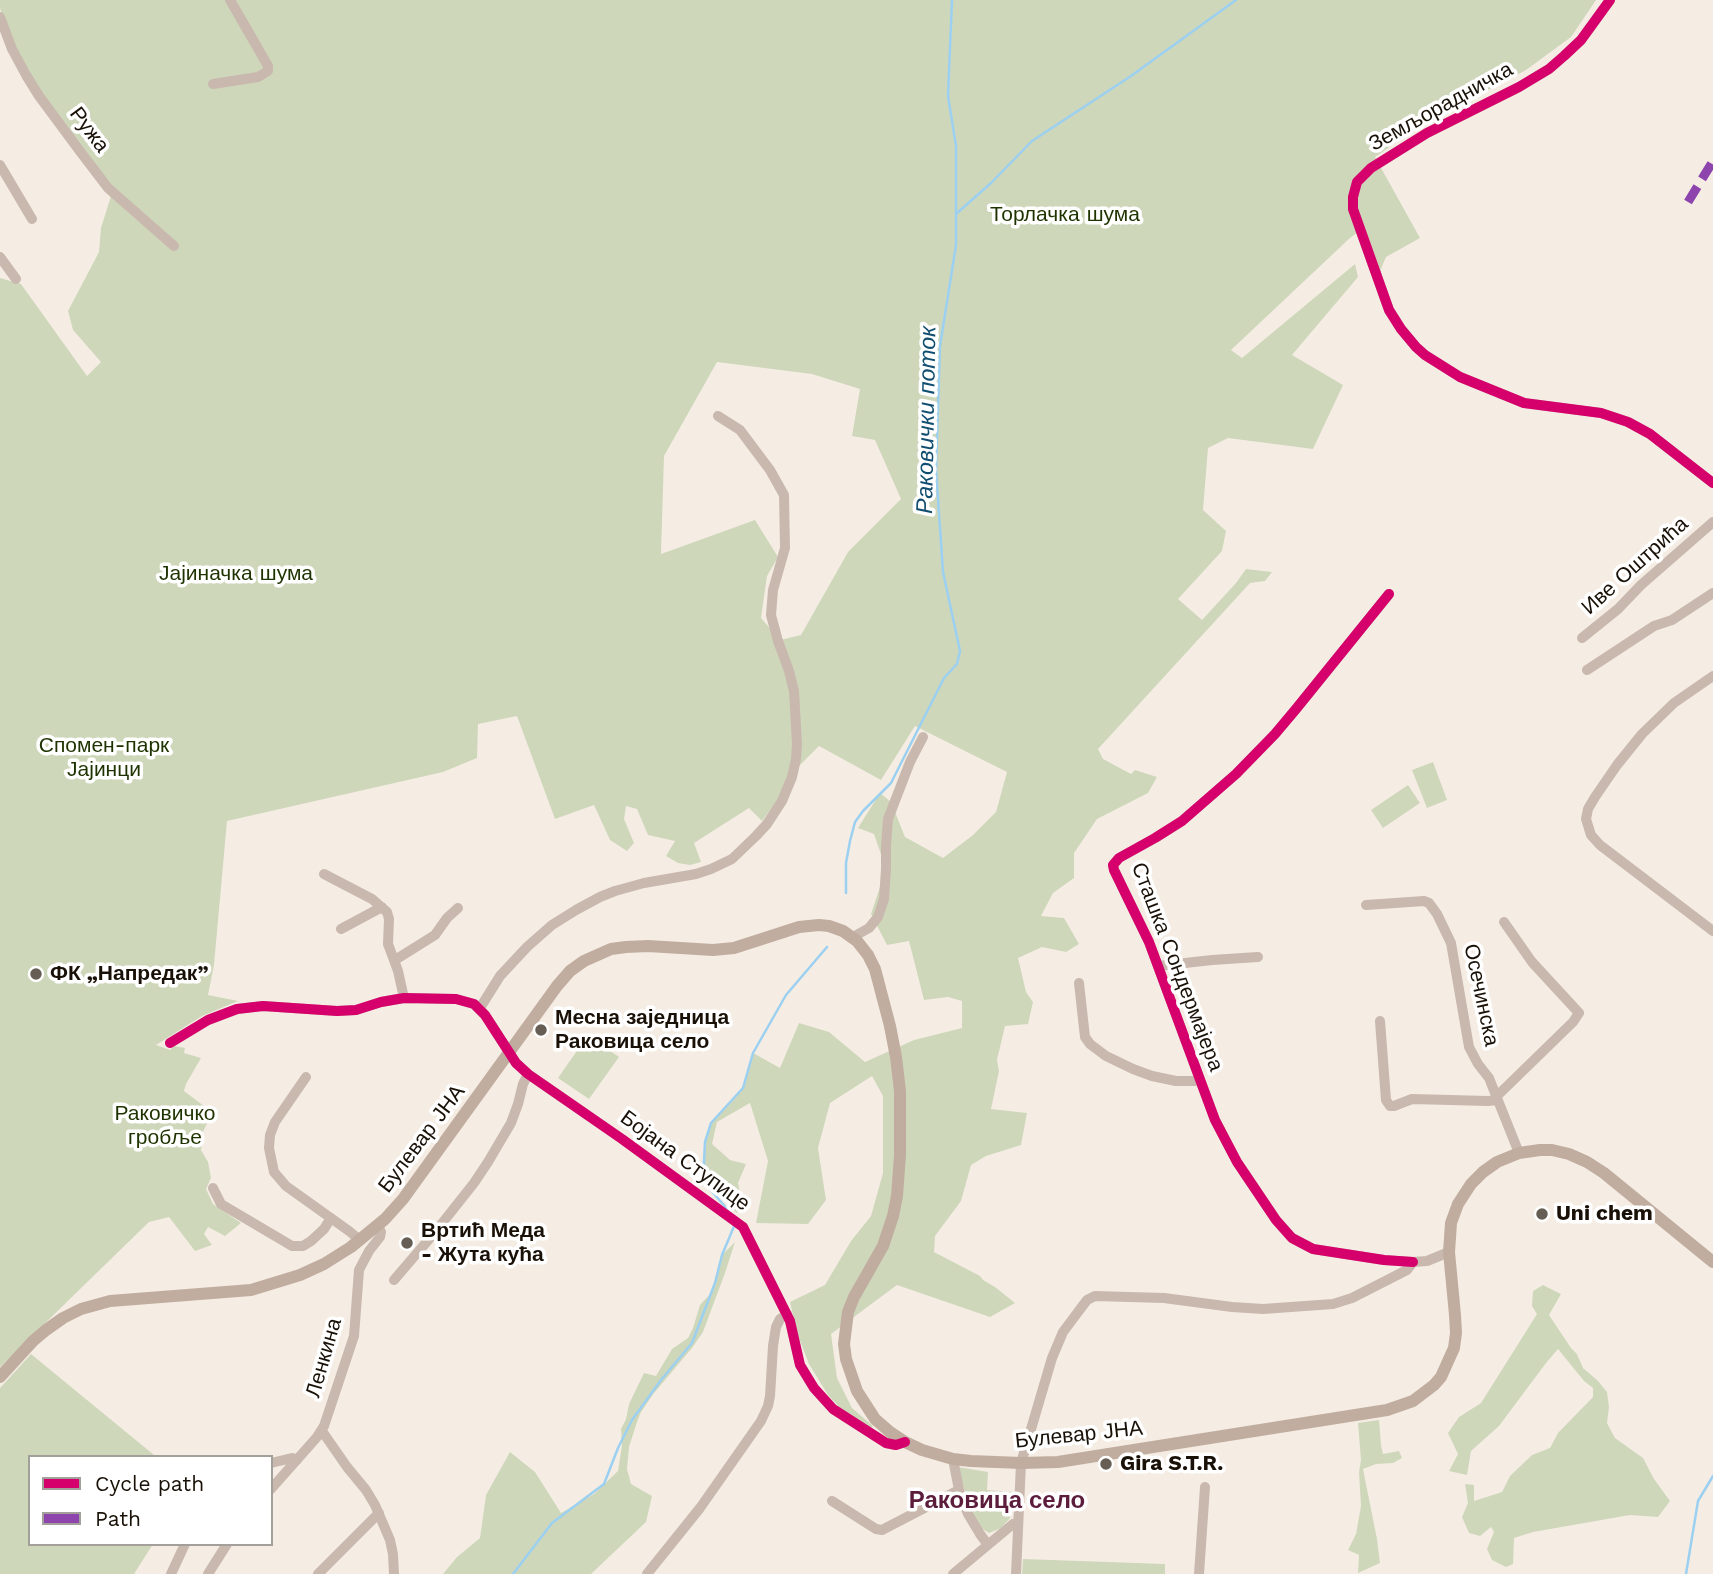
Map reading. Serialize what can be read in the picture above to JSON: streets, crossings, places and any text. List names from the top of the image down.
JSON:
{
  "streets": {
    "main road": ["Булевар ЈНА"],
    "street": [
      "Земљорадничка",
      "Ружа",
      "Иве Оштрића",
      "Сташка Сондермајера",
      "Осечинска",
      "Бојана Ступице",
      "Ленкина"
    ]
  },
  "crossings": [
    ["Осечинска", "Булевар ЈНА"],
    ["Булевар ЈНА", "Бојана Ступице"],
    ["Булевар ЈНА", "Ленкина"]
  ],
  "districts": ["Раковица село"],
  "water": ["Раковички поток"],
  "parks": [
    "Торлачка шума",
    "Јајиначка шума",
    "Спомен-парк Јајинци",
    "Раковичко гробље"
  ],
  "places": [
    "ФК „Напредак”",
    "Месна заједница Раковица село",
    "Uni chem",
    "Вртић Меда - Жута кућа",
    "Gira S.T.R."
  ],
  "legend": ["Cycle path", "Path"]
}
